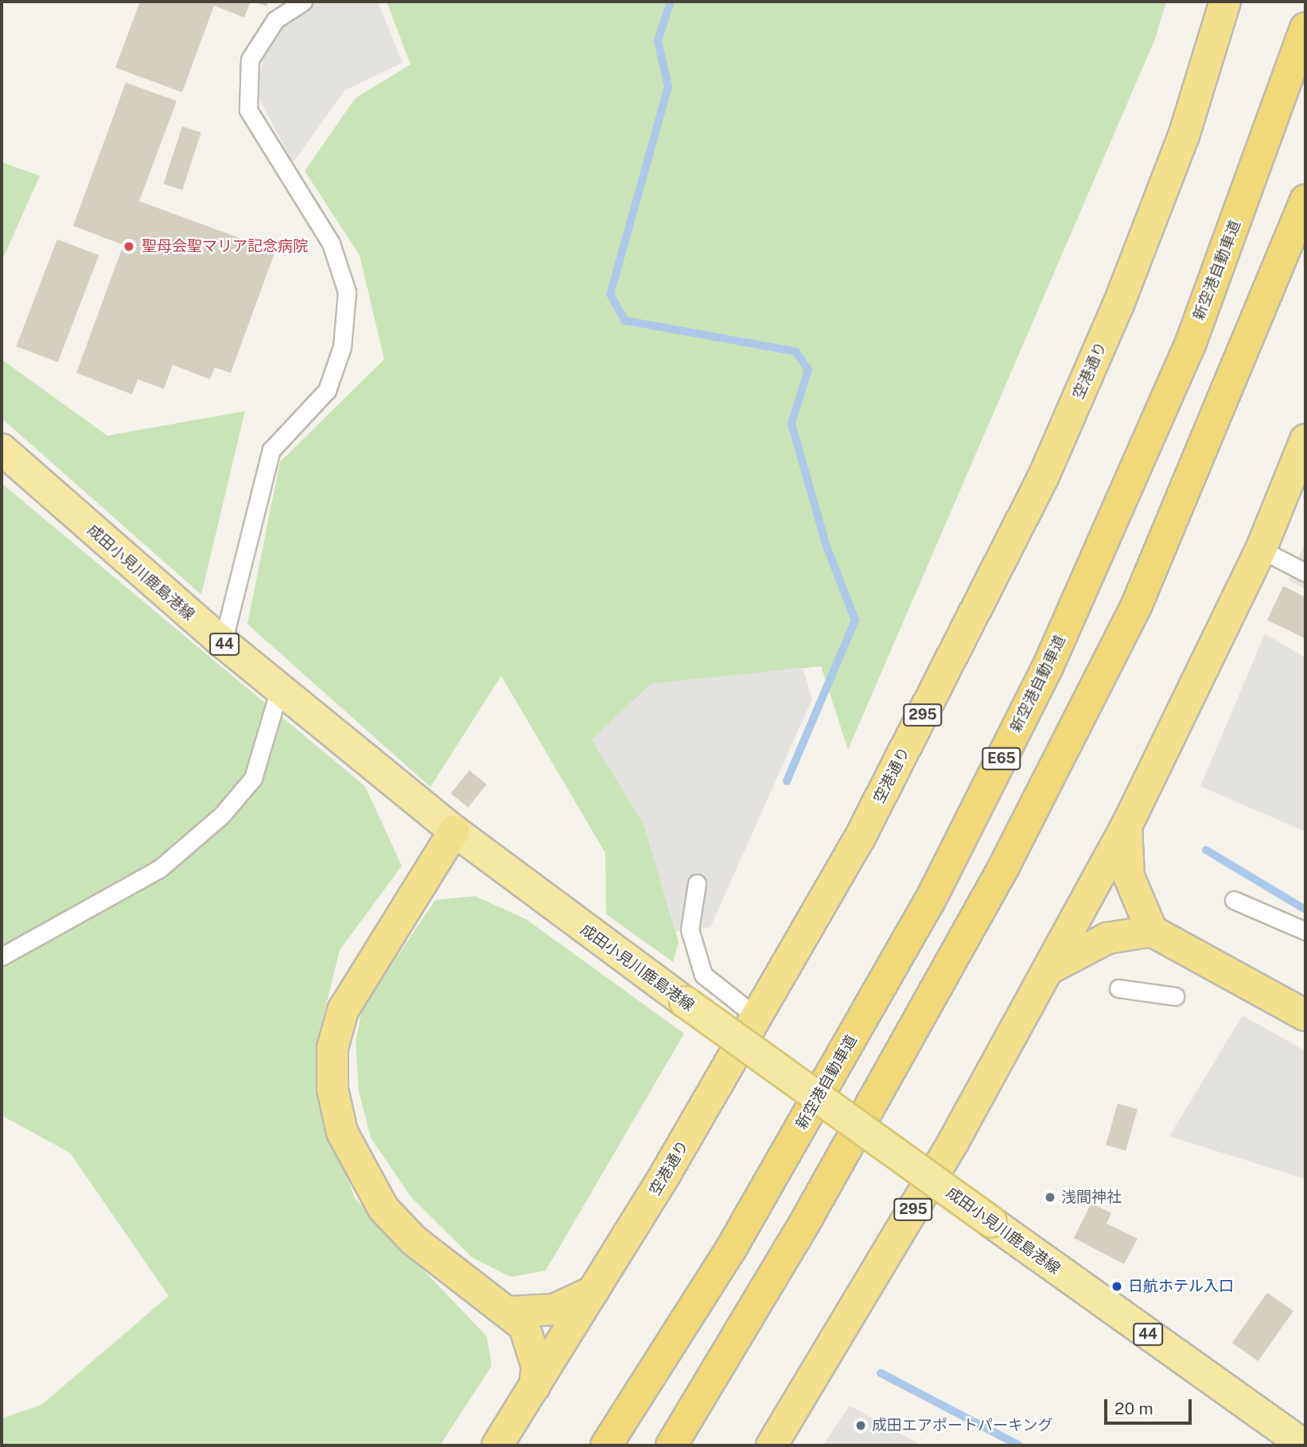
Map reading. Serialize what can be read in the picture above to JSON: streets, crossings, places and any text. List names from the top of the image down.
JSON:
{
  "streets": {
    "highway": [
      "新空港自動車道",
      "空港通り",
      "295",
      "E65"
    ],
    "main road": ["成田小見川鹿島港線", "44"]
  },
  "places": [
    "聖母会聖マリア記念病院",
    "浅間神社",
    "日航ホテル入口",
    "成田エアポートパーキング"
  ],
  "scale_bar": "20 m"
}
